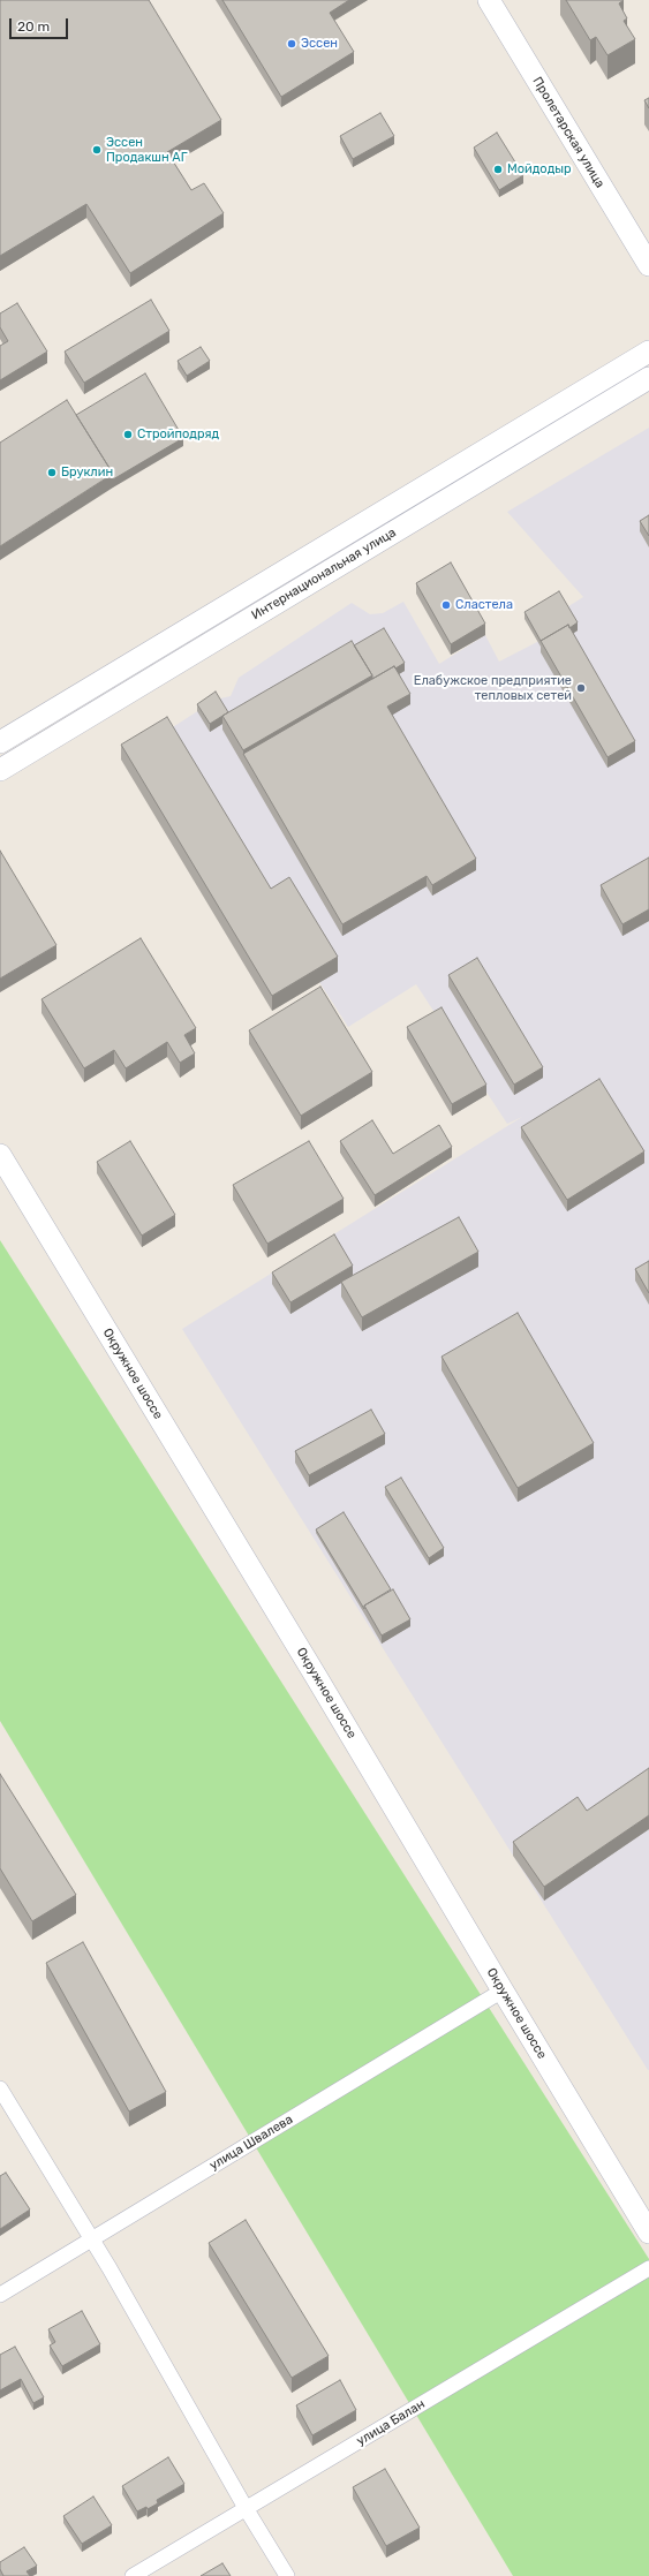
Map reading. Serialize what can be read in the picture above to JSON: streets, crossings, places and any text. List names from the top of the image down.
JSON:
{
  "streets": {
    "street": [
      "Пролетарская улица",
      "Интернациональная улица",
      "Окружное шоссе",
      "улица Швалева",
      "улица Балан"
    ]
  },
  "crossings": [
    ["Окружное шоссе", "улица Швалева"]
  ],
  "places": [
    "Эссен",
    "Эссен Продакшн АГ",
    "Мойдодыр",
    "Стройподряд",
    "Бруклин",
    "Сластела",
    "Елабужское предприятие тепловых сетей"
  ],
  "scale_bar": "20 m"
}
